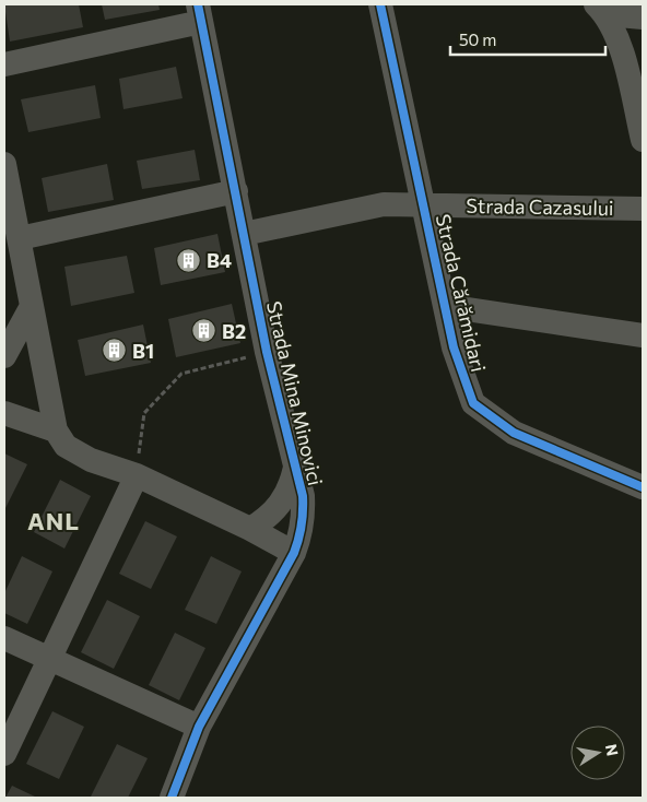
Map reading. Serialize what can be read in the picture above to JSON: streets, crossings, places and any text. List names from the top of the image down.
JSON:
{
  "streets": {
    "street": ["Strada Cazasului", "Strada Cărămidari", "Strada Mina Minovici"]
  },
  "crossings": [
    ["Strada Cazasului", "Strada Cărămidari"],
    ["Strada Cazasului", "Strada Mina Minovici"]
  ],
  "districts": ["ANL"],
  "places": {
    "building": ["B4", "B2", "B1"]
  },
  "scale_bar": "50 m",
  "north": "right"
}
